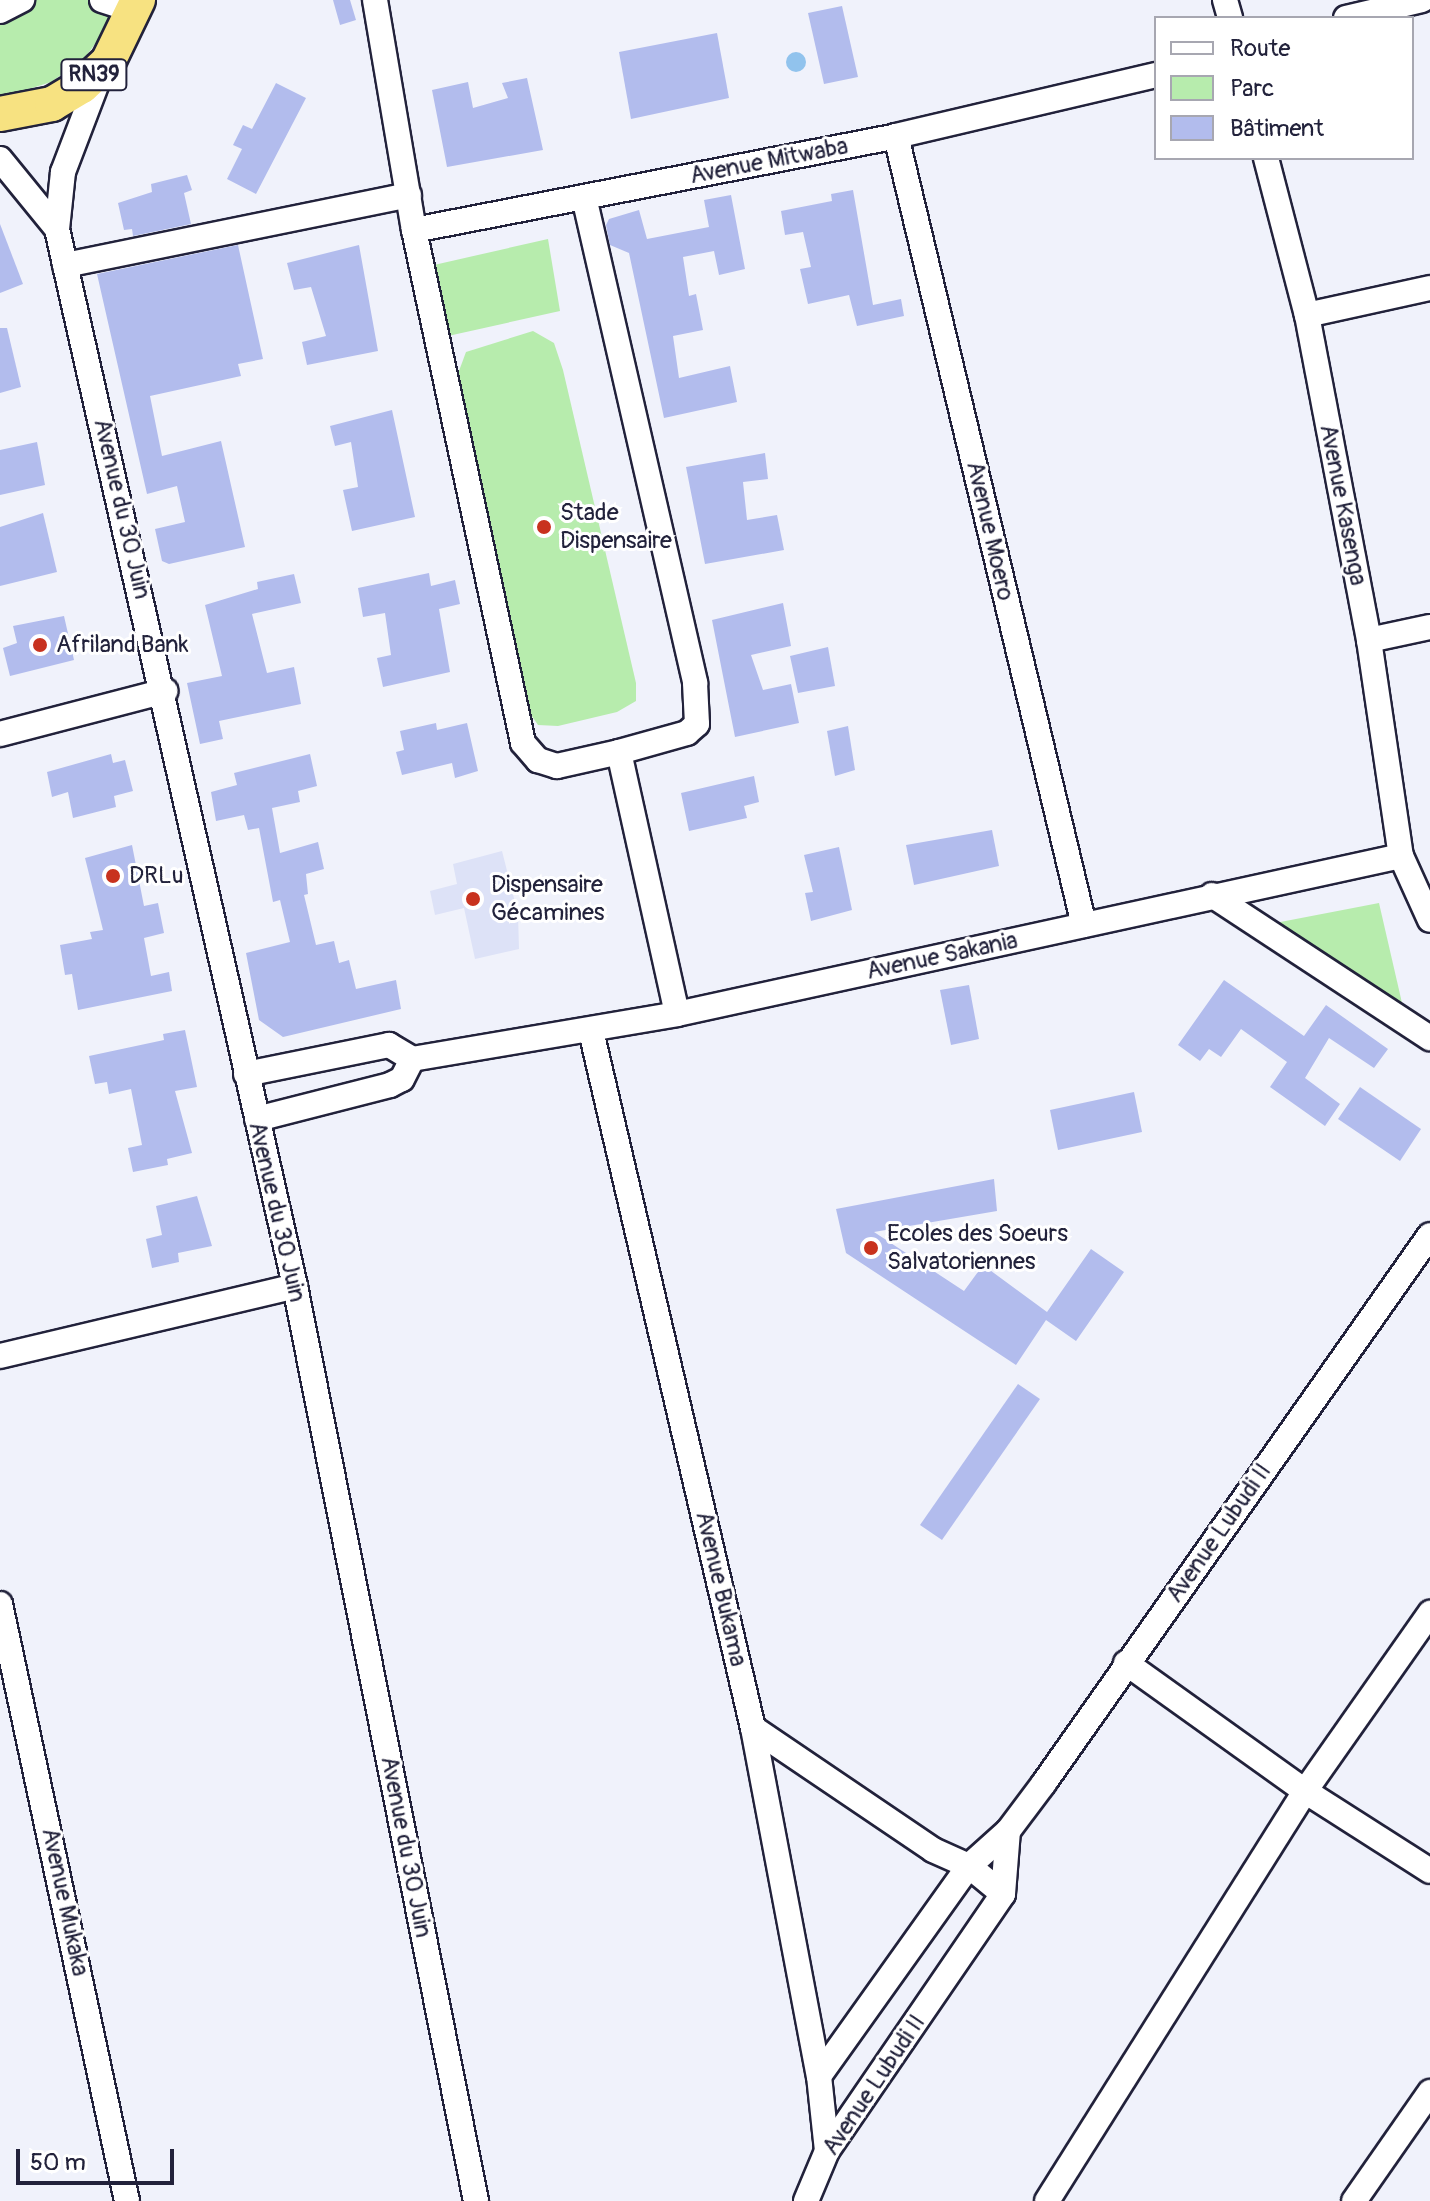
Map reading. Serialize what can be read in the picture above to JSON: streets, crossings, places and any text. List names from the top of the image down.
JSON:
{
  "streets": {
    "highway": ["RN39"],
    "street": [
      "Avenue Mitwaba",
      "Avenue Kasenga",
      "Avenue du 30 Juin",
      "Avenue Moero",
      "Avenue Sakania",
      "Avenue Lubudi II",
      "Avenue Bukama",
      "Avenue Mukaka"
    ]
  },
  "crossings": [
    ["Avenue Mitwaba", "Avenue Moero"],
    ["Avenue Kasenga", "Avenue Sakania"],
    ["Avenue Moero", "Avenue Sakania"],
    ["Avenue Sakania", "Avenue Bukama"],
    ["Avenue Lubudi II", "Avenue Bukama"]
  ],
  "places": [
    "Stade Dispensaire",
    "Afriland Bank",
    "DRLu",
    "Dispensaire Gécamines",
    "Ecoles des Soeurs Salvatoriennes"
  ],
  "legend": ["Route", "Parc", "Bâtiment"],
  "scale_bar": "50 m"
}
